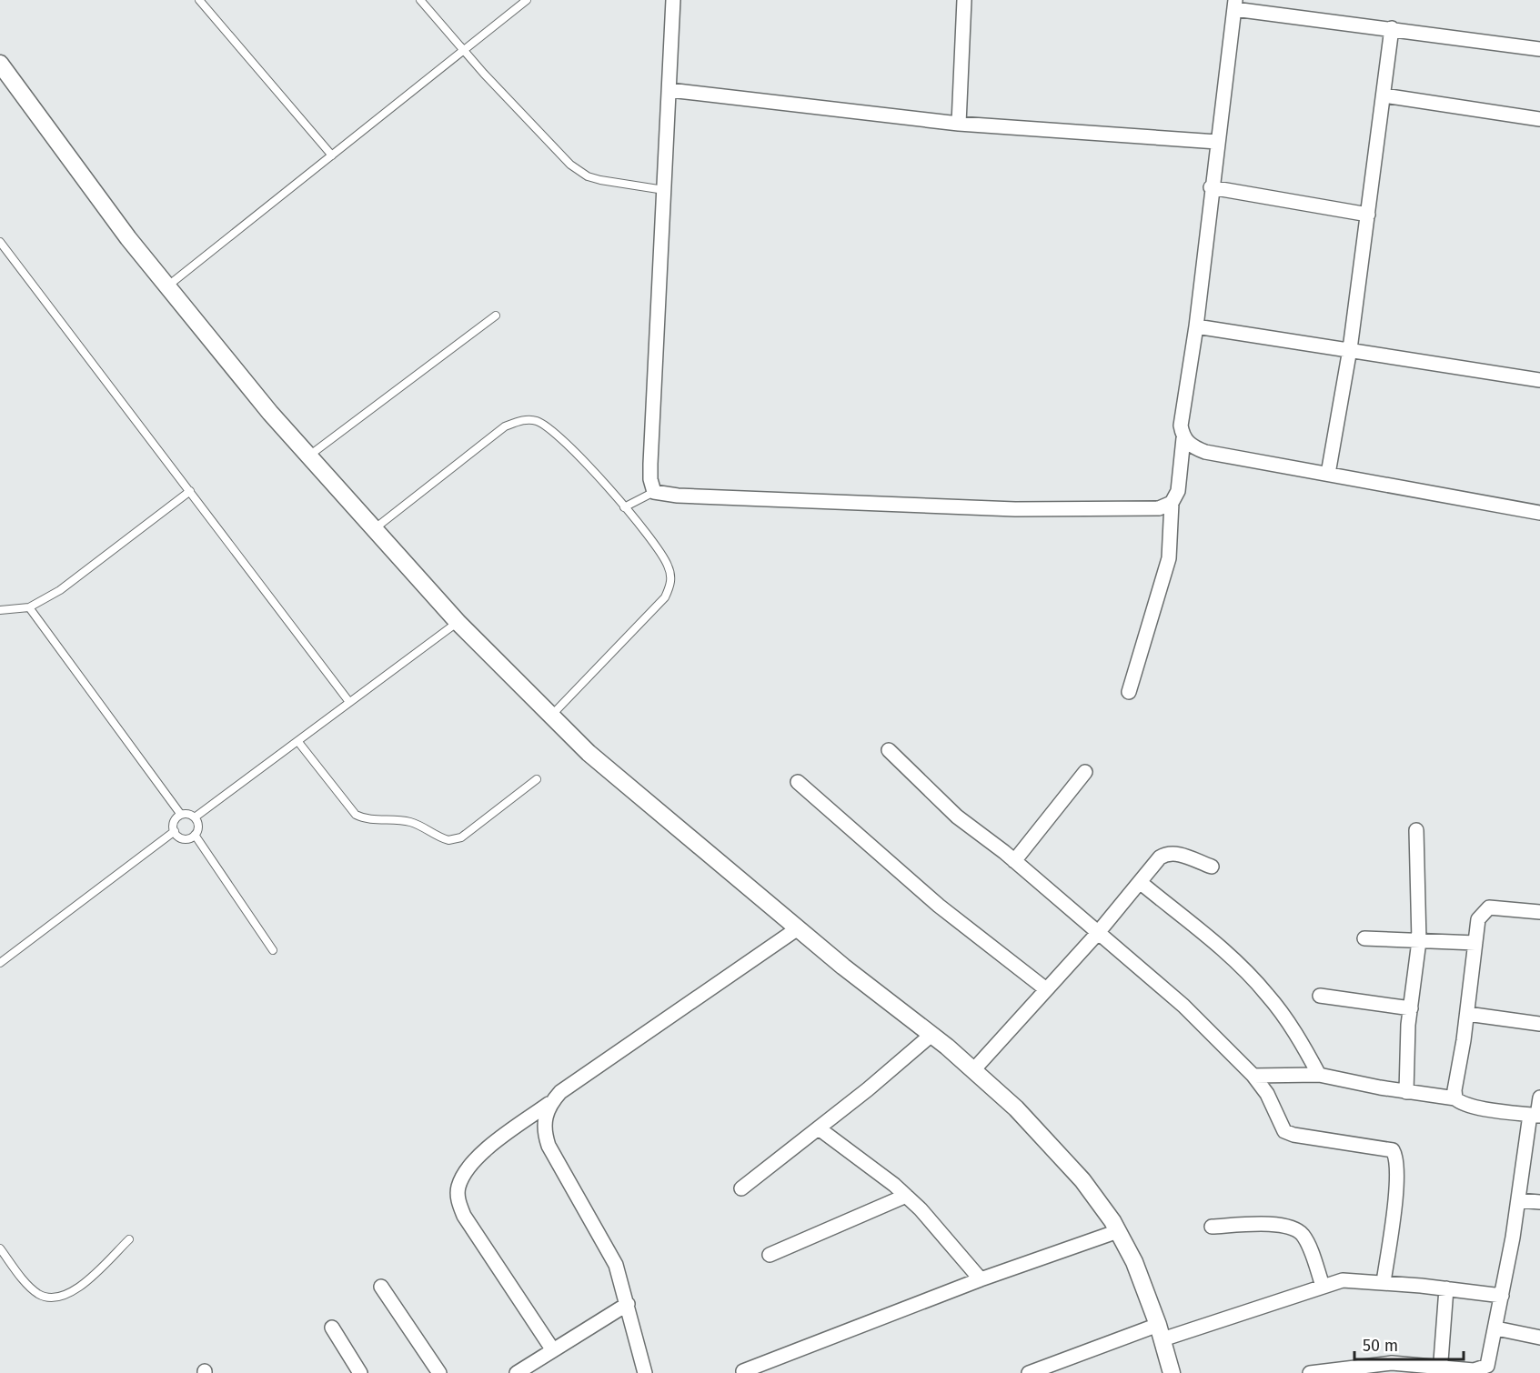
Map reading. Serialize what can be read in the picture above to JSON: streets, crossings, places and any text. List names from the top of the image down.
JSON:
{
  "scale_bar": "50 m"
}
